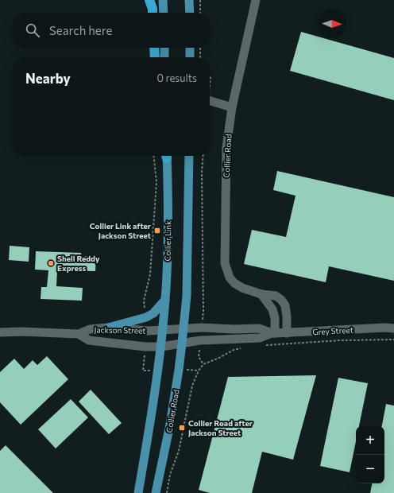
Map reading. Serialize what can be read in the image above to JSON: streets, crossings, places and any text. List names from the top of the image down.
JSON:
{
  "streets": {
    "main road": ["Collier Road", "Collier Link"],
    "street": ["Jackson Street", "Grey Street"]
  },
  "crossings": [
    ["Collier Road", "Jackson Street"],
    ["Collier Road", "Grey Street"],
    ["Collier Link", "Jackson Street"],
    ["Jackson Street", "Grey Street"]
  ],
  "places": {
    "transit": ["Collier Link after Jackson Street", "Collier Road after Jackson Street"],
    "other": ["Shell Reddy Express"]
  },
  "north": "right",
  "page": {
    "search": "Search here",
    "heading": ["Nearby", "0 results"],
    "map_buttons": ["+", "−"]
  }
}
